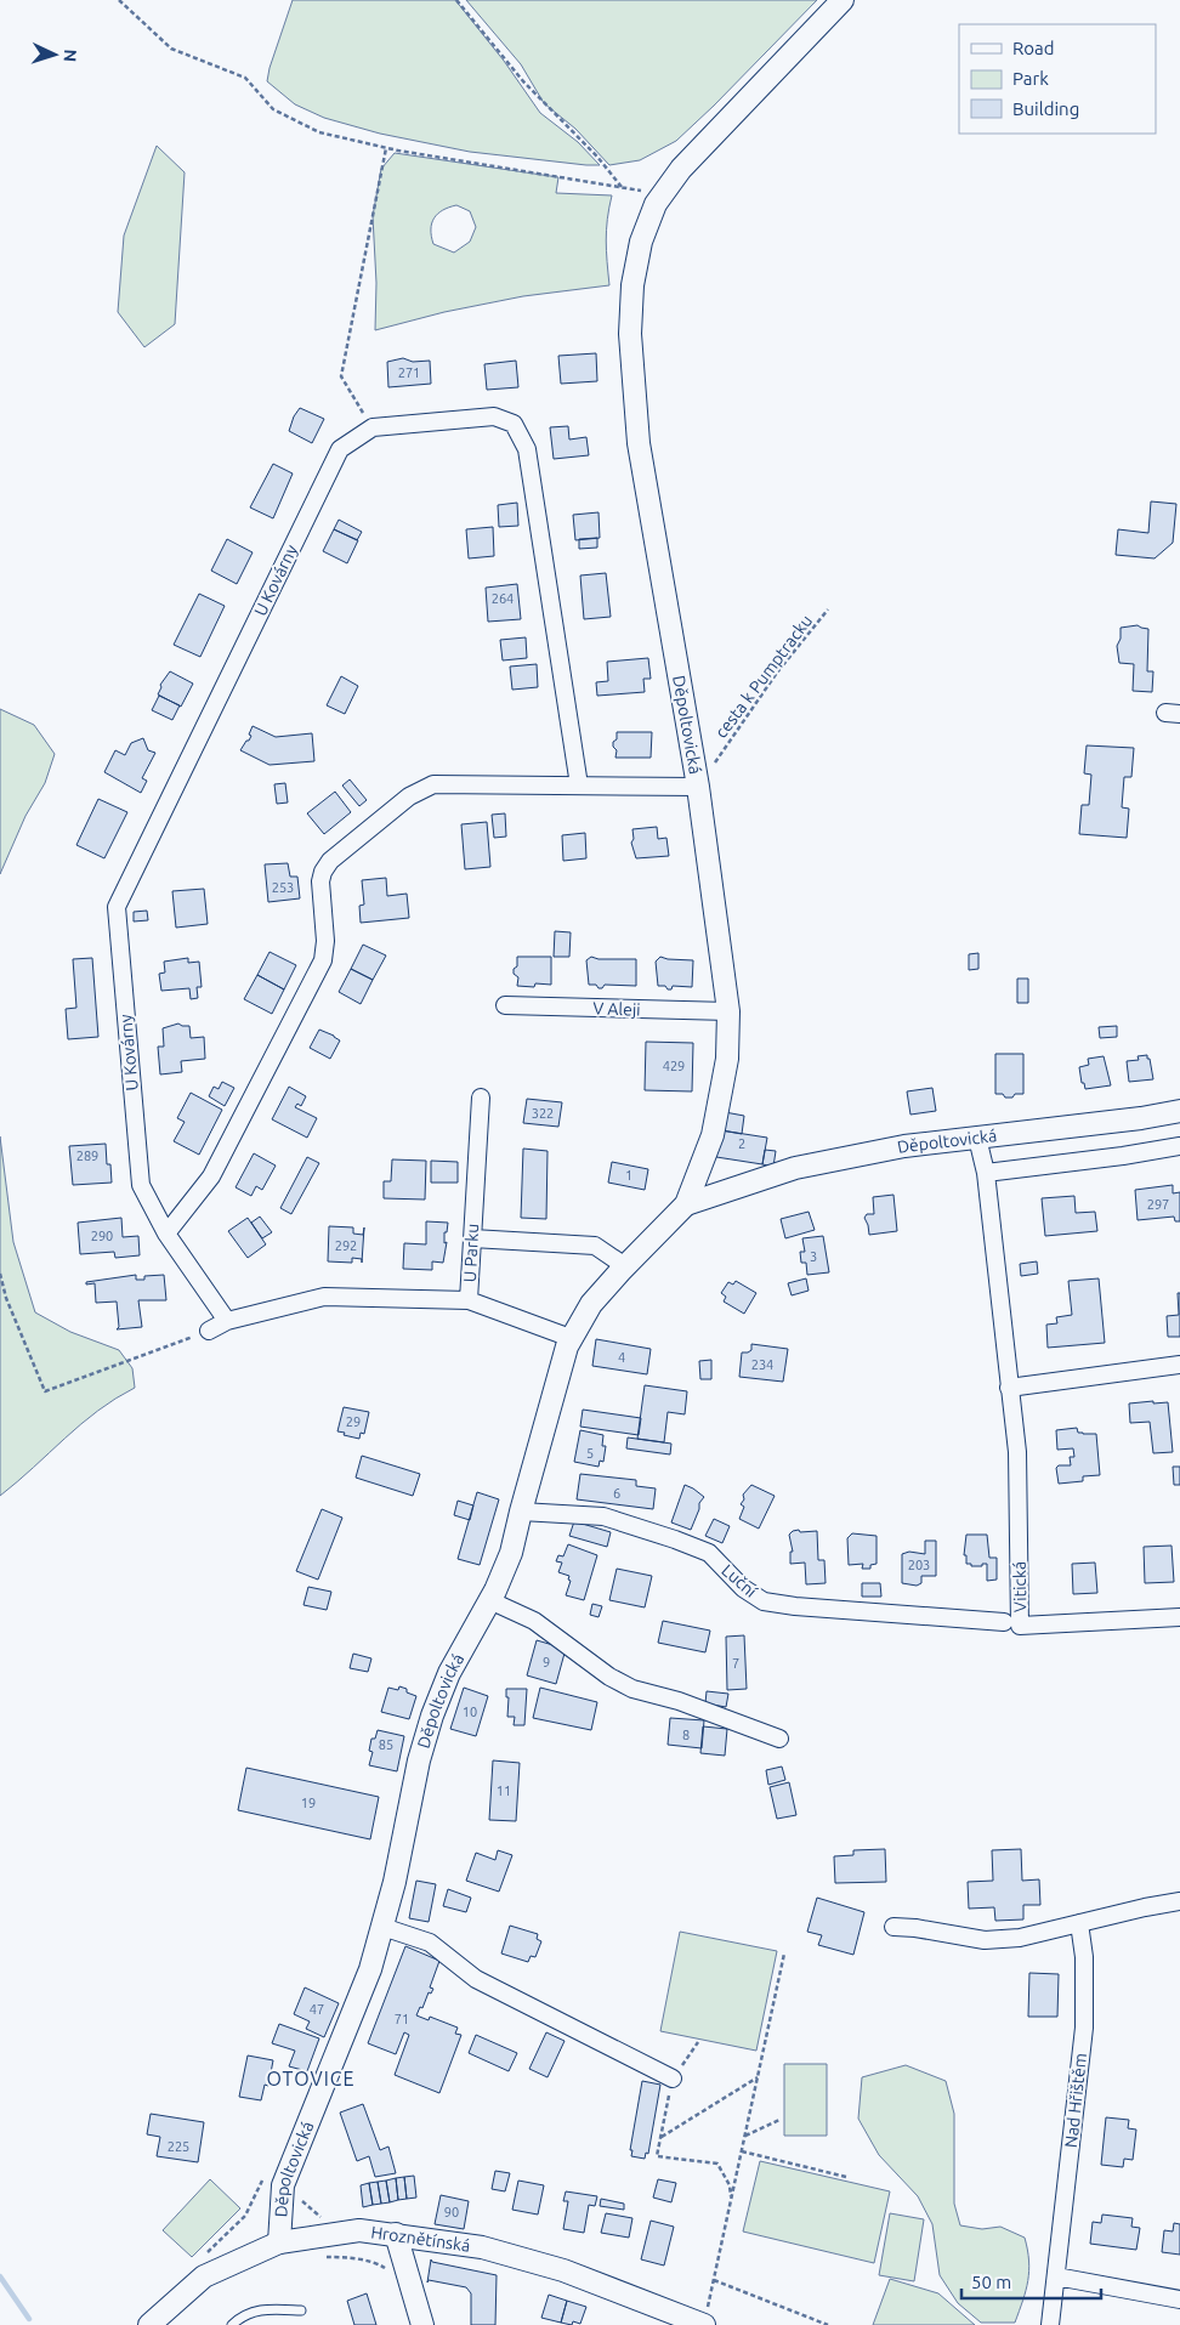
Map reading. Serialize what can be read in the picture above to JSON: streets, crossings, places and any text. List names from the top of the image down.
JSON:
{
  "streets": {
    "street": [
      "U Kovárny",
      "Děpoltovická",
      "V Aleji",
      "U Parku",
      "Luční",
      "Vitická",
      "Nad Hřištěm",
      "Hroznětínská"
    ],
    "path": ["cesta k Pumptracku"]
  },
  "crossings": [
    ["cesta k Pumptracku", "Děpoltovická"],
    ["Děpoltovická", "V Aleji"],
    ["Děpoltovická", "U Parku"],
    ["Děpoltovická", "Luční"],
    ["Děpoltovická", "Vitická"],
    ["Děpoltovická", "Hroznětínská"]
  ],
  "districts": ["OTOVICE"],
  "house_numbers": [
    "271",
    "264",
    "253",
    "429",
    "322",
    "2",
    "289",
    "1",
    "297",
    "290",
    "292",
    "3",
    "4",
    "234",
    "29",
    "5",
    "6",
    "203",
    "9",
    "7",
    "10",
    "8",
    "85",
    "11",
    "19",
    "47",
    "71",
    "225",
    "90"
  ],
  "legend": ["Road", "Park", "Building"],
  "scale_bar": "50 m",
  "north": "right"
}
